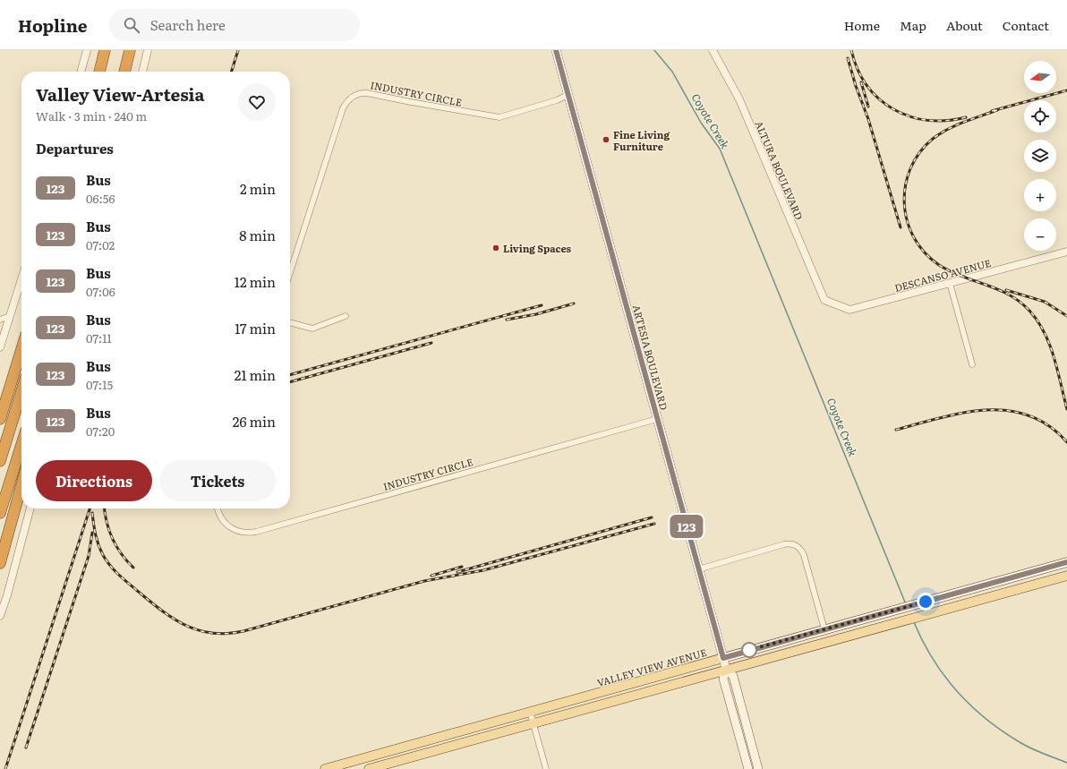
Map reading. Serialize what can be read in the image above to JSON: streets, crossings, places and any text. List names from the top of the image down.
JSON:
{
  "streets": {
    "main road": ["ARTESIA BOULEVARD", "VALLEY VIEW AVENUE"],
    "street": ["INDUSTRY CIRCLE", "ALTURA BOULEVARD", "DESCANSO AVENUE"]
  },
  "crossings": [
    ["INDUSTRY CIRCLE", "ARTESIA BOULEVARD"],
    ["ALTURA BOULEVARD", "DESCANSO AVENUE"],
    ["ARTESIA BOULEVARD", "VALLEY VIEW AVENUE"]
  ],
  "water": ["Coyote Creek"],
  "places": ["Fine Living Furniture", "Living Spaces"],
  "lines": ["bus line 123"],
  "north": "left",
  "page": {
    "header": "Hopline",
    "search": "Search here",
    "nav": [
      "Home",
      "Map",
      "About",
      "Contact"
    ],
    "on_map": "123",
    "map_buttons": ["+", "−"],
    "heading": [
      ["Valley View-Artesia", "Walk · 3 min · 240 m"],
      "Departures"
    ],
    "list": [
      {
        "mark": "123",
        "name": "Bus",
        "note": "06:56",
        "value": "2 min"
      },
      {
        "mark": "123",
        "name": "Bus",
        "note": "07:02",
        "value": "8 min"
      },
      {
        "mark": "123",
        "name": "Bus",
        "note": "07:06",
        "value": "12 min"
      },
      {
        "mark": "123",
        "name": "Bus",
        "note": "07:11",
        "value": "17 min"
      },
      {
        "mark": "123",
        "name": "Bus",
        "note": "07:15",
        "value": "21 min"
      },
      {
        "mark": "123",
        "name": "Bus",
        "note": "07:20",
        "value": "26 min"
      }
    ],
    "buttons": ["Directions", "Tickets"]
  }
}
